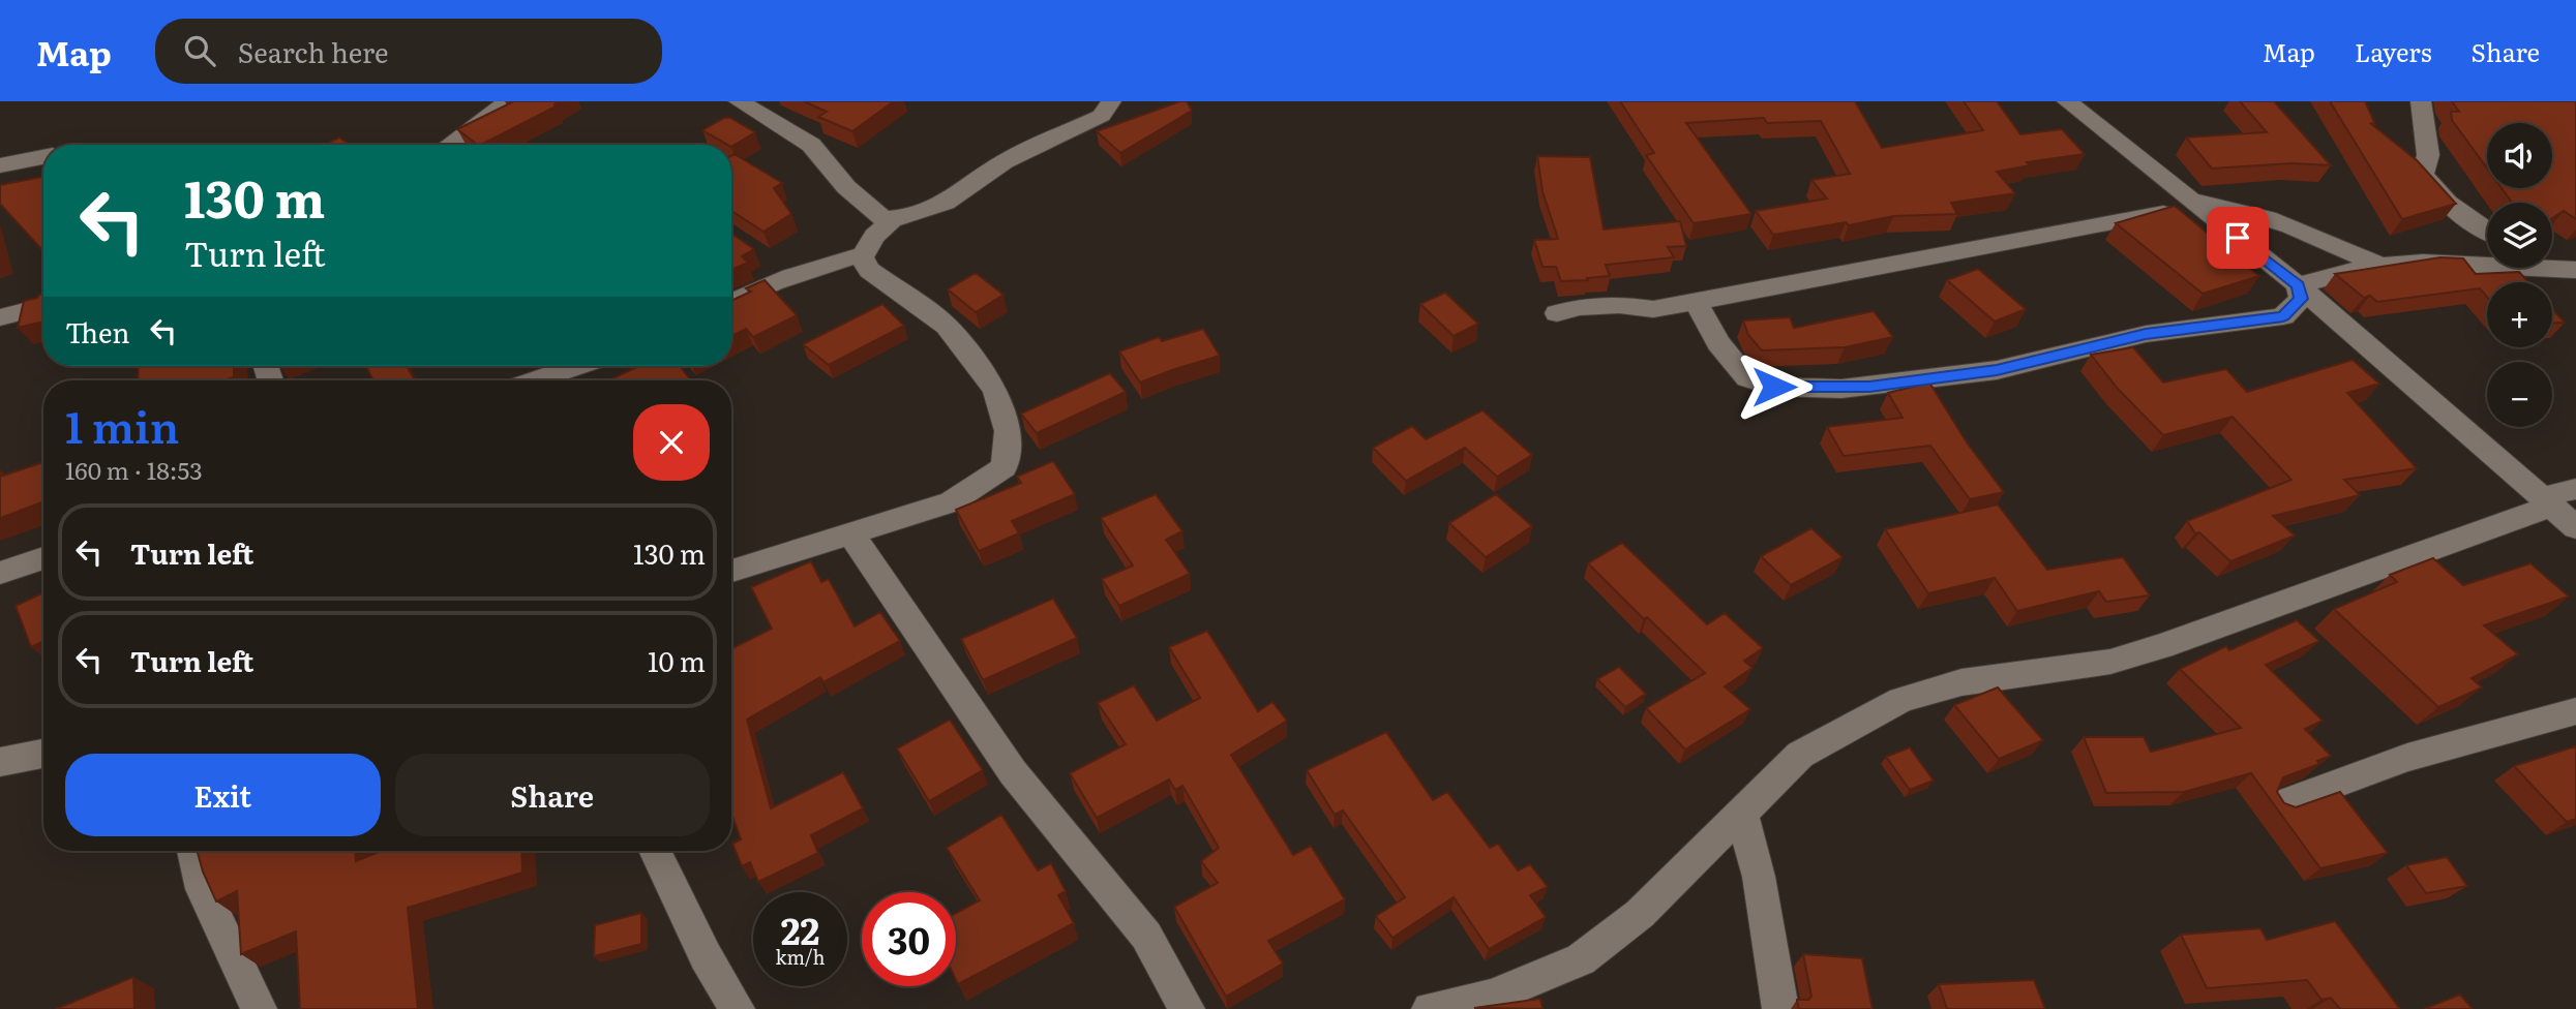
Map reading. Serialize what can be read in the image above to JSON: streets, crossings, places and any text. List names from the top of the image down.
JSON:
{
  "page": {
    "header": "Map",
    "search": "Search here",
    "nav": ["Map", "Layers", "Share"],
    "map_buttons": ["+", "−"],
    "turn": ["130 m", "Turn left"],
    "then": "Then",
    "heading": ["1 min", "160 m · 18:53"],
    "list": [
      {
        "name": "Turn left",
        "value": "130 m"
      },
      {
        "name": "Turn left",
        "value": "10 m"
      }
    ],
    "buttons": ["Exit", "Share"],
    "speed": "22 km/h",
    "limit": "30"
  }
}
